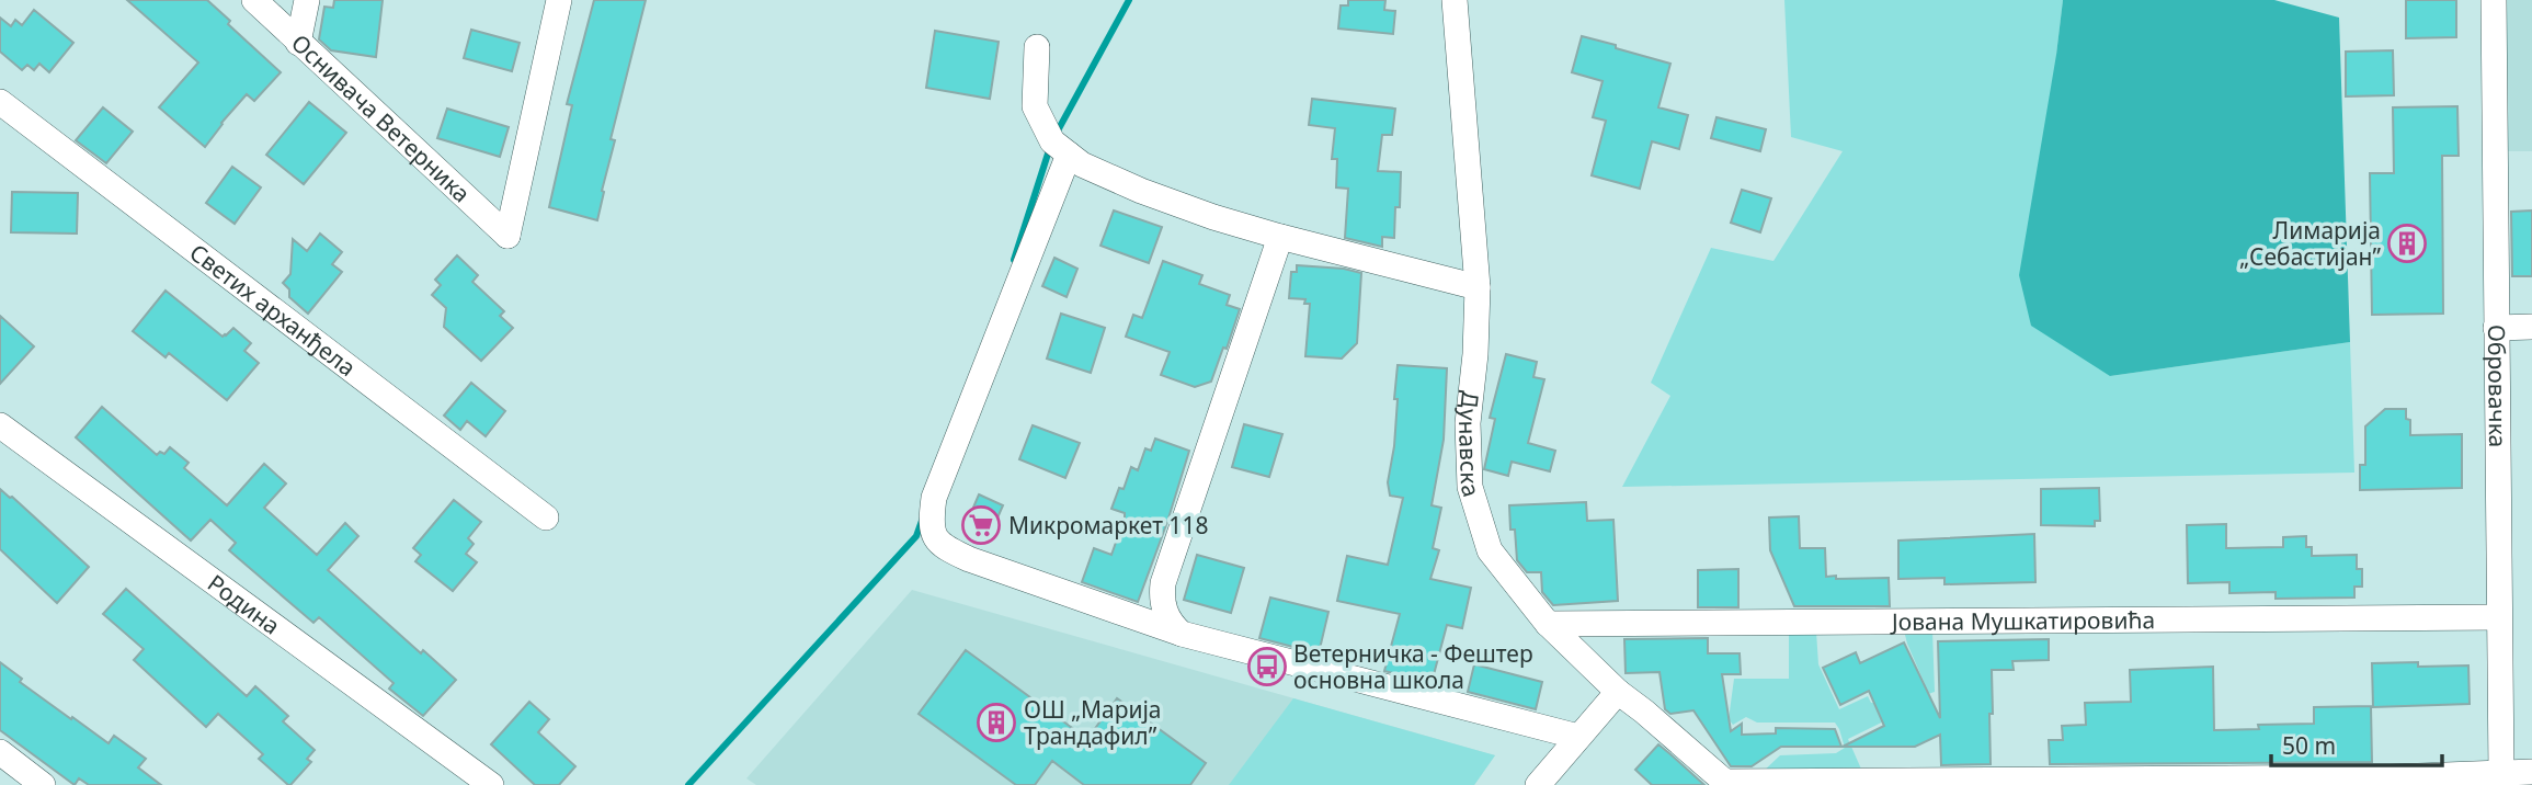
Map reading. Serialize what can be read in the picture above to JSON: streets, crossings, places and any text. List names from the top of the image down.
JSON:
{
  "streets": {
    "street": [
      "Оснивача Ветерника",
      "Светих арханђела",
      "Обровачка",
      "Дунавска",
      "Родина",
      "Јована Мушкатировића"
    ]
  },
  "crossings": [
    ["Обровачка", "Јована Мушкатировића"],
    ["Дунавска", "Јована Мушкатировића"]
  ],
  "places": {
    "building": ["Лимарија „Себастијан”", "ОШ „Марија Трандафил”"],
    "supermarket": ["Микромаркет 118"],
    "bus stop": ["Ветерничка - Фештер основна школа"]
  },
  "scale_bar": "50 m"
}
